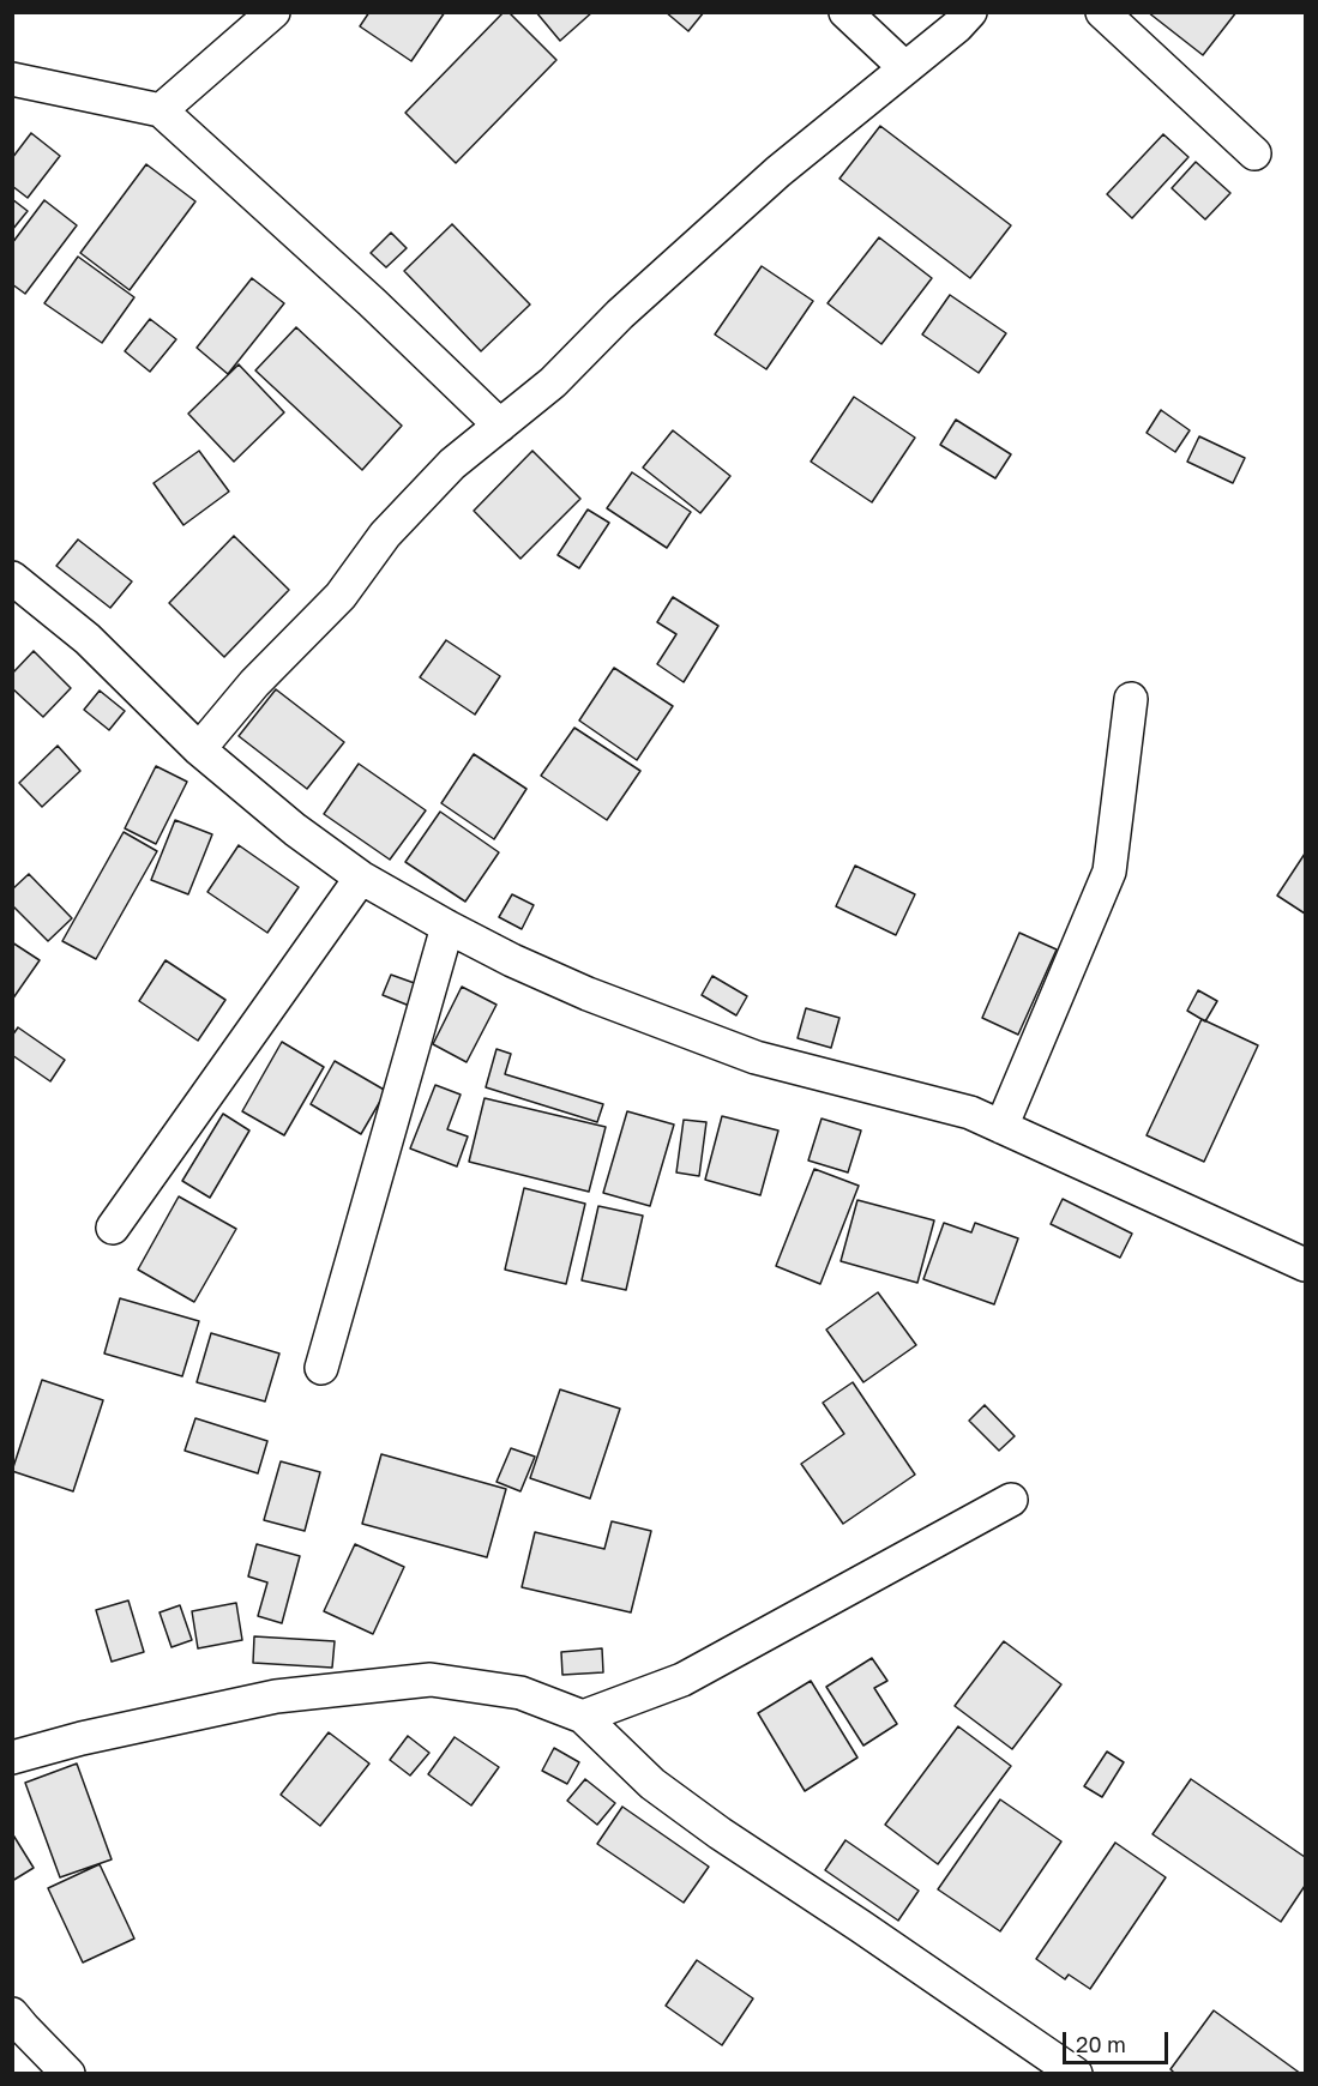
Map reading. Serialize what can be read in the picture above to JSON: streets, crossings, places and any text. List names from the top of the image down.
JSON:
{
  "scale_bar": "20 m"
}
